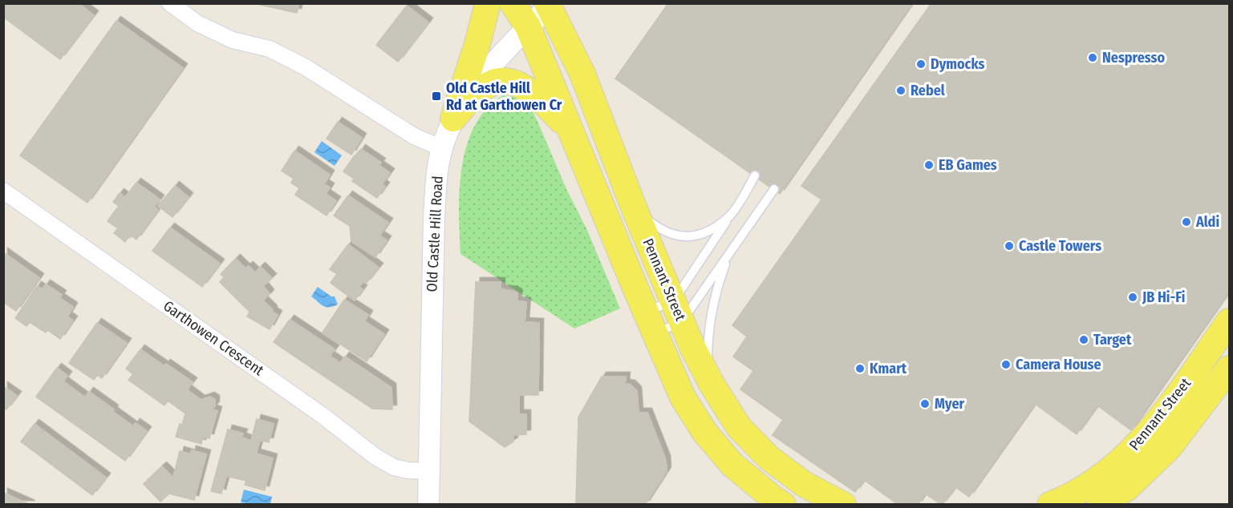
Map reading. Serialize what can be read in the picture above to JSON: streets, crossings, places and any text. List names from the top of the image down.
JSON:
{
  "streets": {
    "main road": ["Pennant Street"],
    "street": ["Old Castle Hill Road", "Garthowen Crescent"]
  },
  "crossings": [
    ["Old Castle Hill Road", "Pennant Street"],
    ["Old Castle Hill Road", "Garthowen Crescent"]
  ],
  "places": {
    "other": [
      "Nespresso",
      "Dymocks",
      "Rebel",
      "EB Games",
      "Aldi",
      "Castle Towers",
      "JB Hi-Fi",
      "Target",
      "Camera House",
      "Kmart",
      "Myer"
    ],
    "transit": ["Old Castle Hill Rd at Garthowen Cr"]
  }
}
